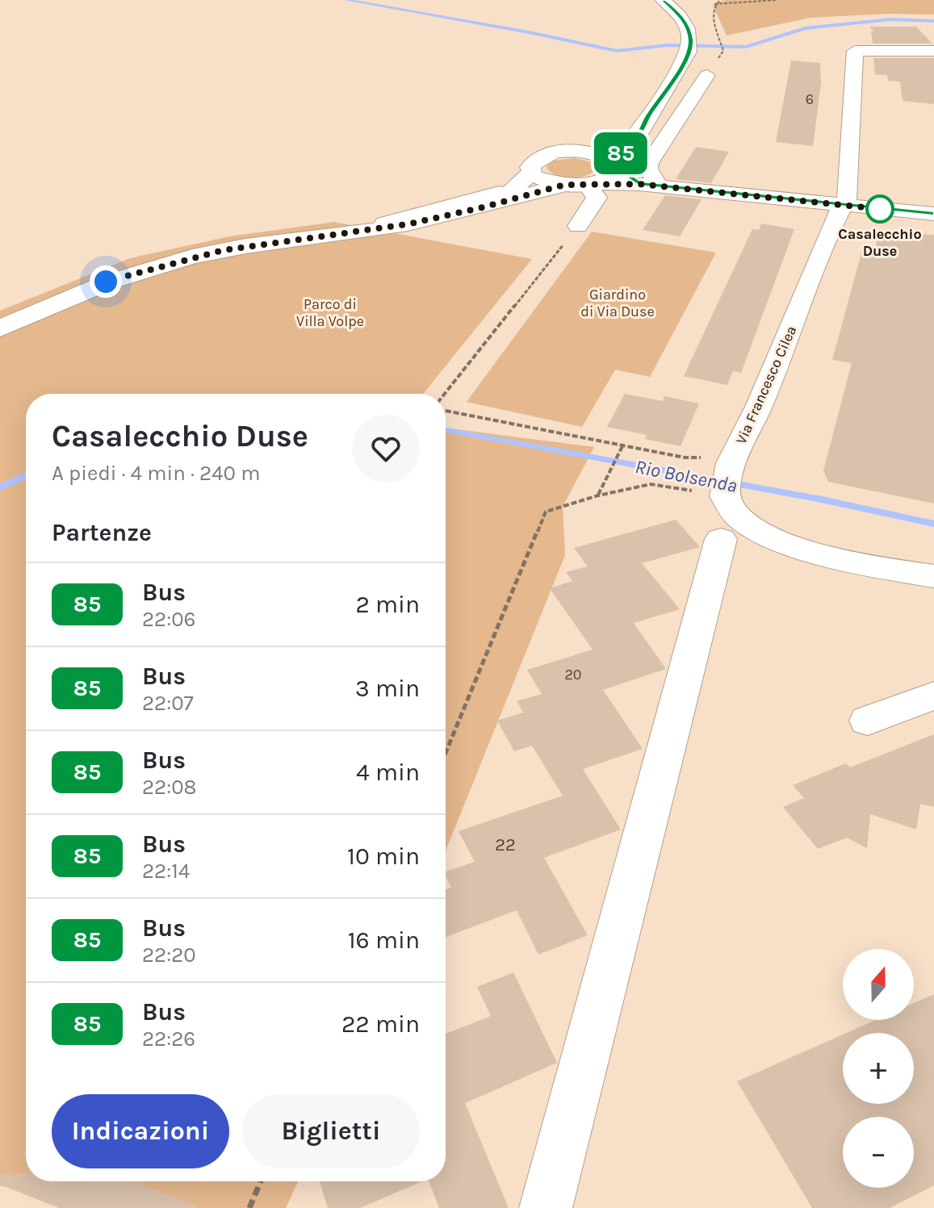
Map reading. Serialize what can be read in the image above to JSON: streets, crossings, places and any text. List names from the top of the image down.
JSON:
{
  "streets": {
    "street": ["Via Francesco Cilea"]
  },
  "water": ["Rio Bolsenda"],
  "parks": ["Giardino di Via Duse", "Parco di Villa Volpe"],
  "places": ["Casalecchio Duse"],
  "lines": ["bus line 85"],
  "house_numbers": ["6", "20", "22"],
  "north": "top",
  "page": {
    "on_map": "85",
    "heading": [
      ["Casalecchio Duse", "A piedi · 4 min · 240 m"],
      "Partenze"
    ],
    "list": [
      {
        "mark": "85",
        "name": "Bus",
        "note": "22:06",
        "value": "2 min"
      },
      {
        "mark": "85",
        "name": "Bus",
        "note": "22:07",
        "value": "3 min"
      },
      {
        "mark": "85",
        "name": "Bus",
        "note": "22:08",
        "value": "4 min"
      },
      {
        "mark": "85",
        "name": "Bus",
        "note": "22:14",
        "value": "10 min"
      },
      {
        "mark": "85",
        "name": "Bus",
        "note": "22:20",
        "value": "16 min"
      },
      {
        "mark": "85",
        "name": "Bus",
        "note": "22:26",
        "value": "22 min"
      }
    ],
    "map_buttons": ["+", "−"],
    "buttons": ["Indicazioni", "Biglietti"]
  }
}
